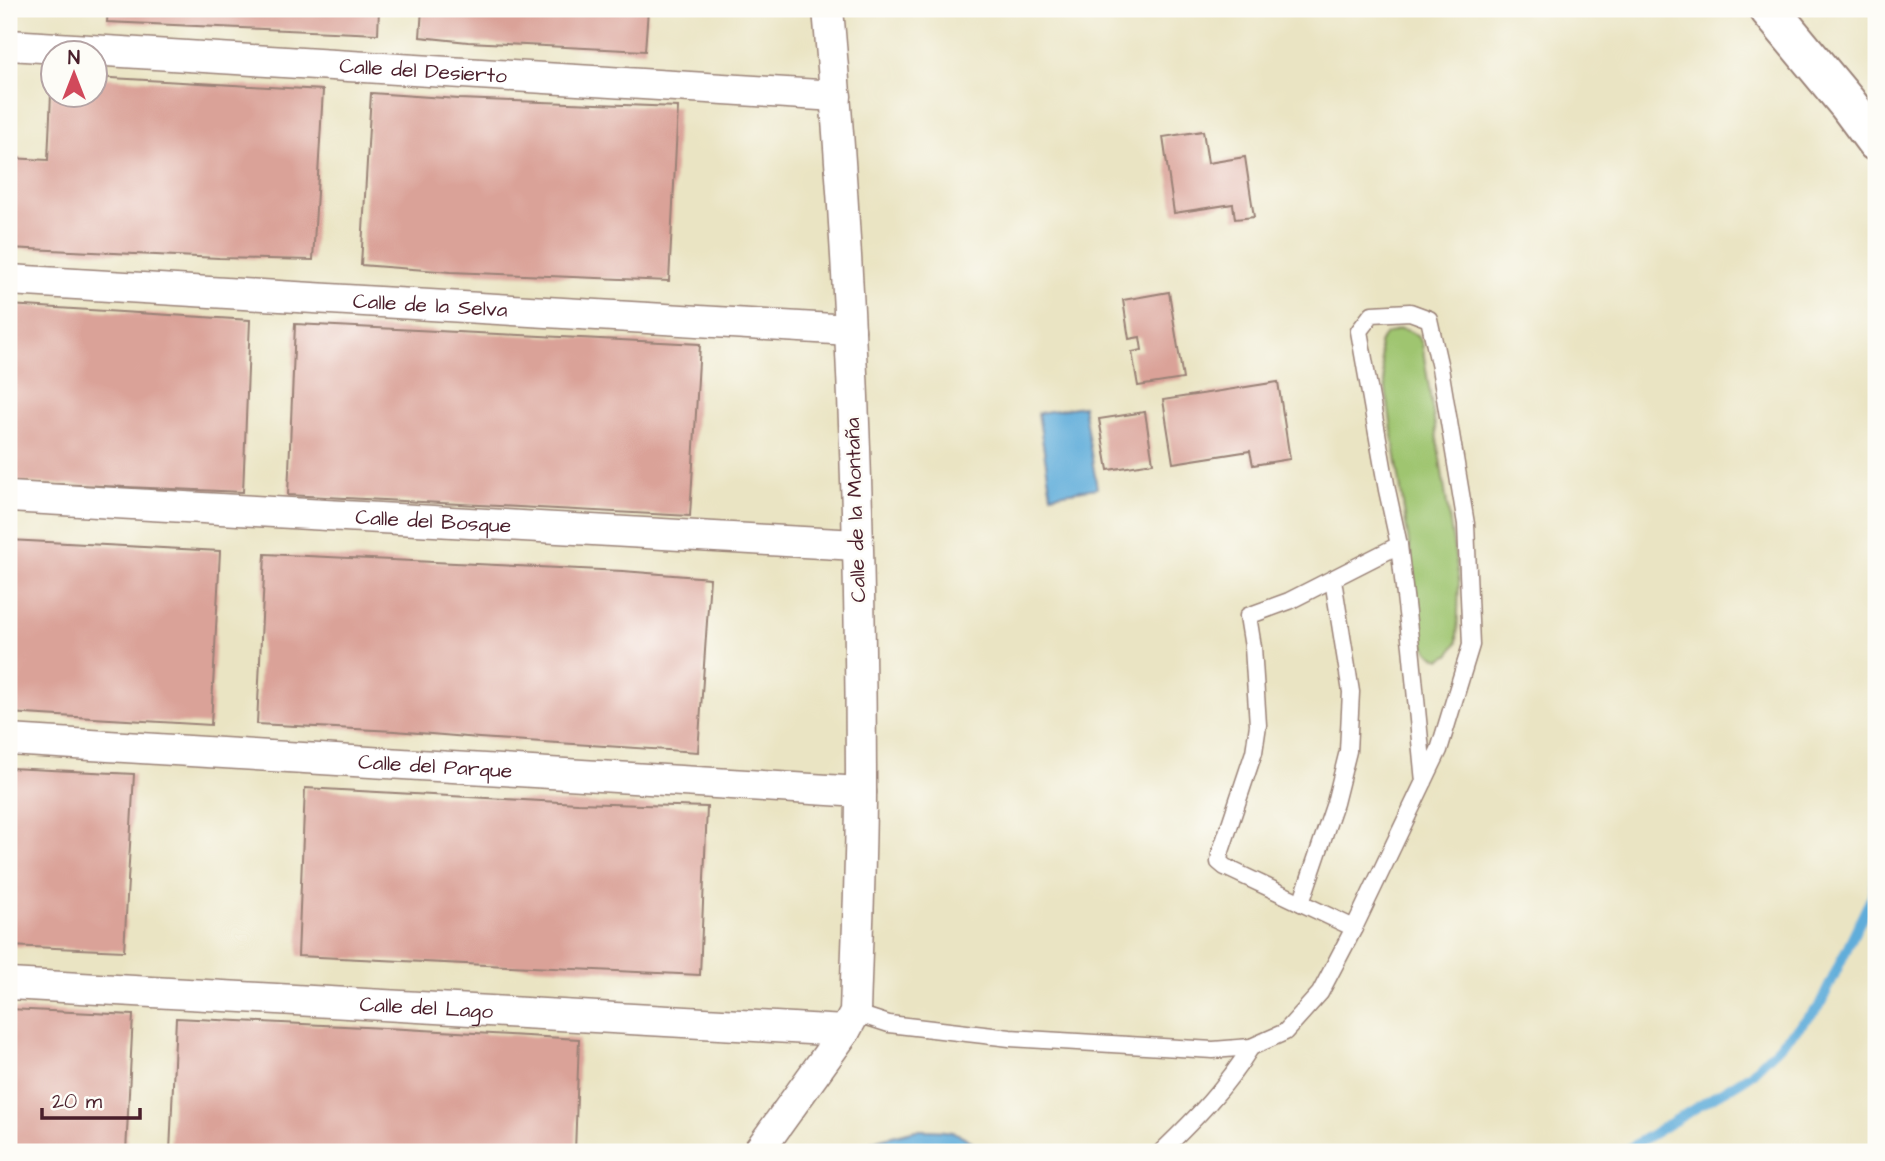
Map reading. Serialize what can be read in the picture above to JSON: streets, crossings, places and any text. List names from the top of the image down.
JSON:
{
  "streets": {
    "street": [
      "Calle del Desierto",
      "Calle de la Selva",
      "Calle de la Montaña",
      "Calle del Bosque",
      "Calle del Parque",
      "Calle del Lago"
    ]
  },
  "crossings": [
    ["Calle del Desierto", "Calle de la Montaña"],
    ["Calle de la Selva", "Calle de la Montaña"],
    ["Calle de la Montaña", "Calle del Bosque"],
    ["Calle de la Montaña", "Calle del Parque"],
    ["Calle de la Montaña", "Calle del Lago"]
  ],
  "scale_bar": "20 m",
  "north": "top"
}
